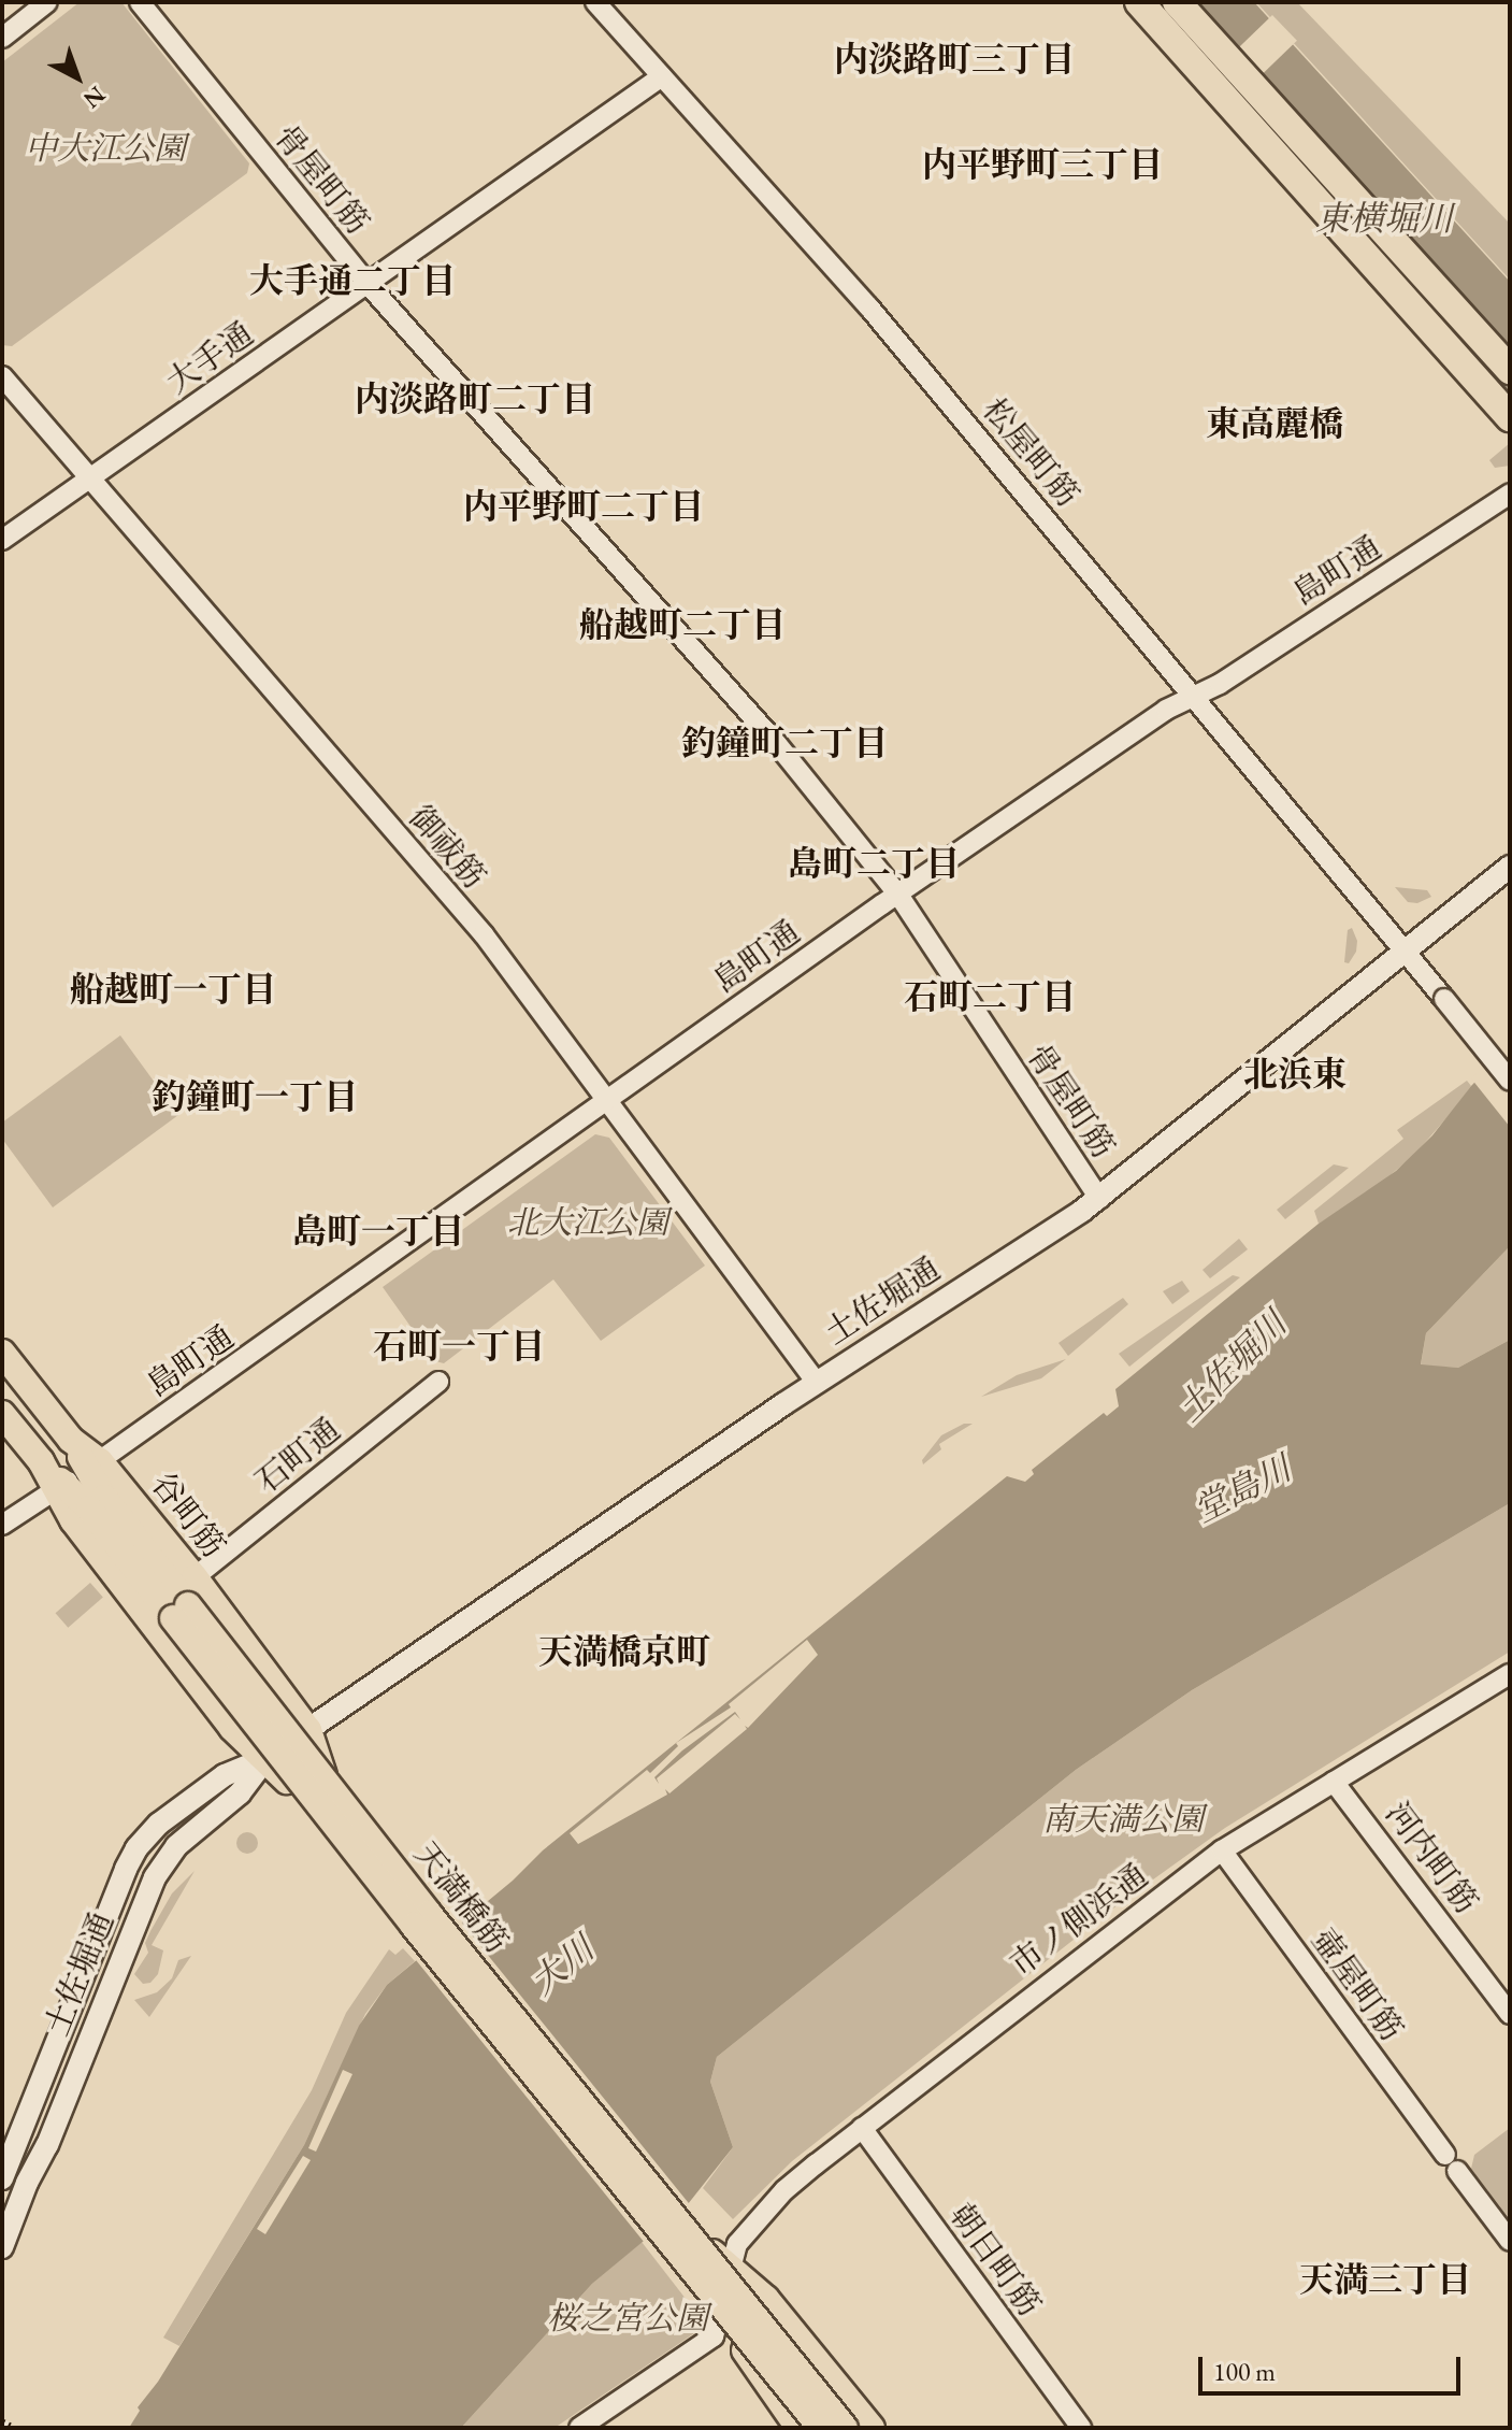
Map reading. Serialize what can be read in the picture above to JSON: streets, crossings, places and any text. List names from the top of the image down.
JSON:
{
  "streets": {
    "main road": ["土佐堀通", "谷町筋", "天満橋筋"],
    "street": [
      "骨屋町筋",
      "大手通",
      "松屋町筋",
      "島町通",
      "御祓筋",
      "石町通",
      "河内町筋",
      "市ノ側浜通",
      "壷屋町筋",
      "朝日町筋"
    ]
  },
  "crossings": [
    ["骨屋町筋", "大手通"],
    ["骨屋町筋", "島町通"],
    ["骨屋町筋", "土佐堀通"],
    ["大手通", "松屋町筋"],
    ["大手通", "御祓筋"],
    ["松屋町筋", "島町通"],
    ["松屋町筋", "土佐堀通"],
    ["島町通", "御祓筋"],
    ["島町通", "谷町筋"],
    ["島町通", "天満橋筋"],
    ["御祓筋", "土佐堀通"],
    ["土佐堀通", "谷町筋"],
    ["土佐堀通", "天満橋筋"],
    ["石町通", "谷町筋"],
    ["谷町筋", "天満橋筋"],
    ["河内町筋", "市ノ側浜通"],
    ["天満橋筋", "市ノ側浜通"],
    ["市ノ側浜通", "壷屋町筋"],
    ["市ノ側浜通", "朝日町筋"]
  ],
  "districts": [
    "内淡路町三丁目",
    "内平野町三丁目",
    "大手通二丁目",
    "内淡路町二丁目",
    "東高麗橋",
    "内平野町二丁目",
    "船越町二丁目",
    "釣鐘町二丁目",
    "島町二丁目",
    "船越町一丁目",
    "石町二丁目",
    "北浜東",
    "釣鐘町一丁目",
    "島町一丁目",
    "石町一丁目",
    "天満橋京町",
    "天満三丁目"
  ],
  "water": [
    "東横堀川",
    "土佐堀川",
    "堂島川",
    "大川"
  ],
  "parks": [
    "中大江公園",
    "北大江公園",
    "南天満公園",
    "桜之宮公園"
  ],
  "scale_bar": "100 m",
  "north": "bottom right"
}
